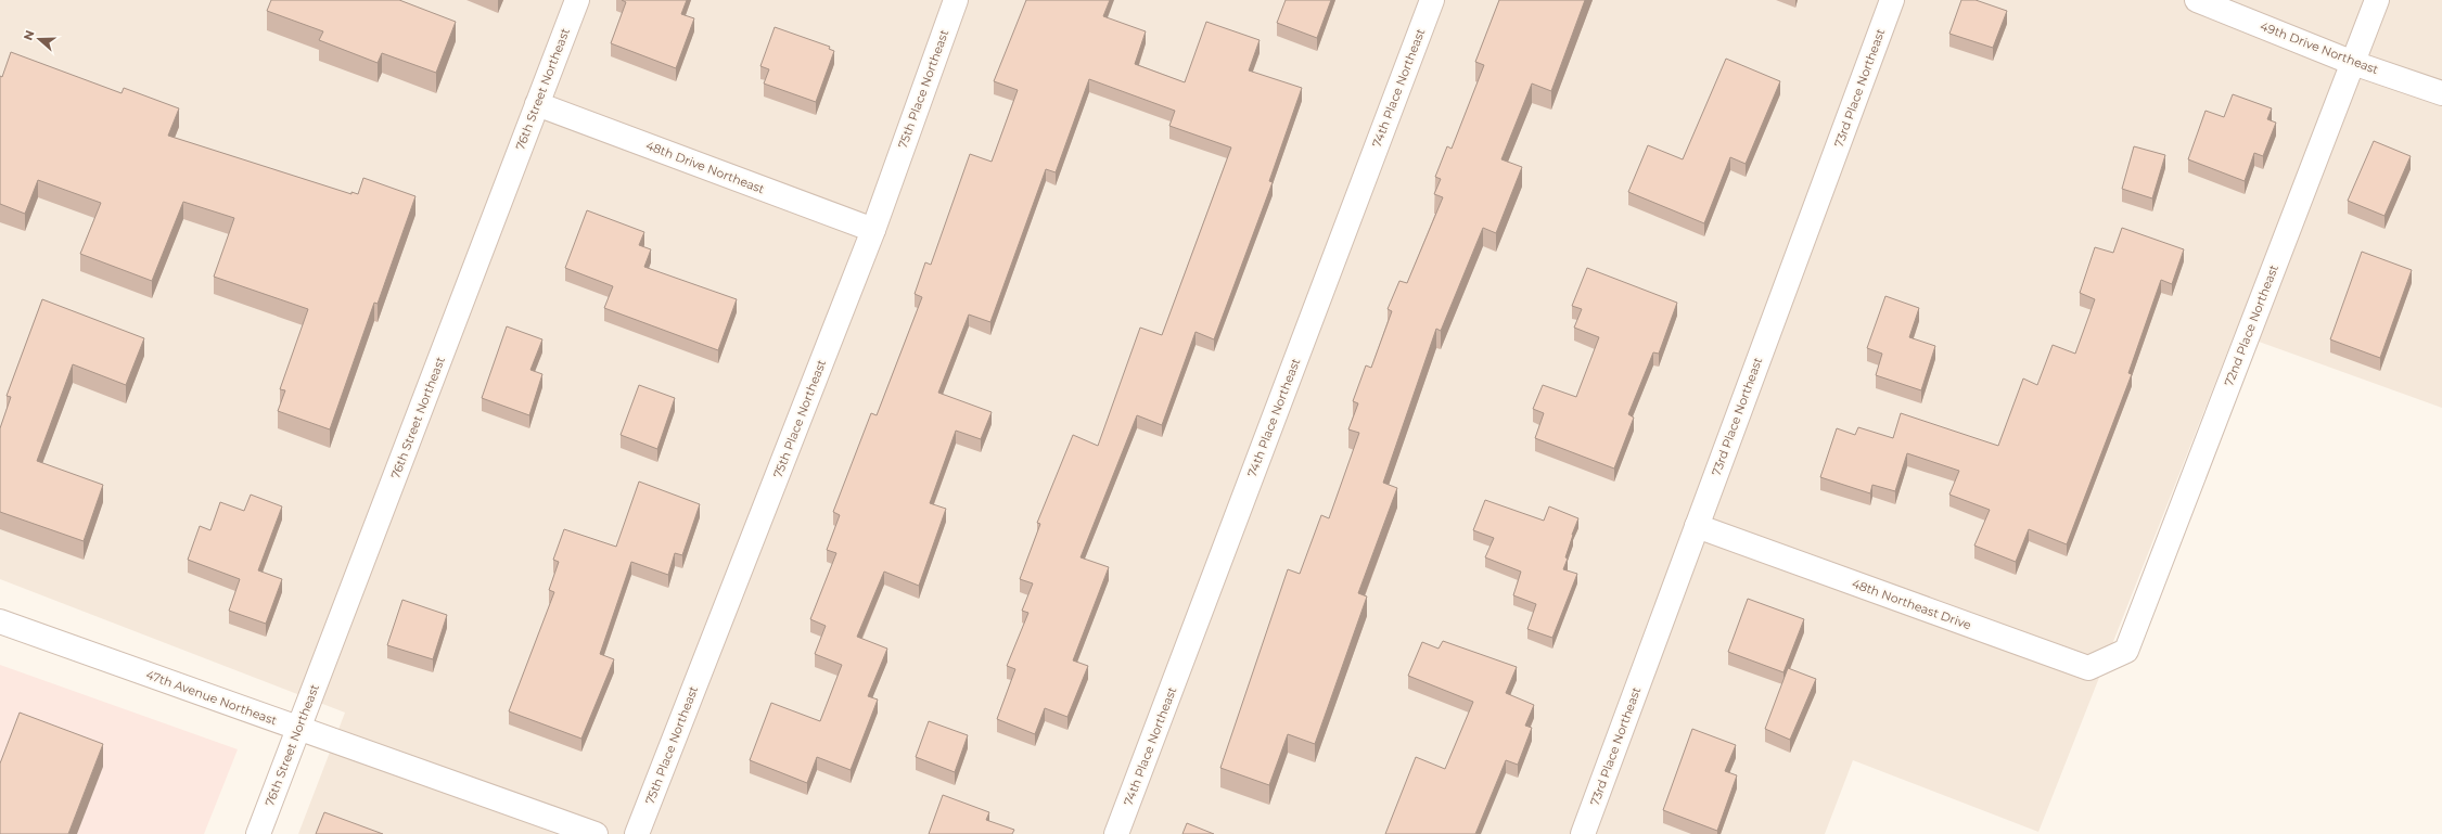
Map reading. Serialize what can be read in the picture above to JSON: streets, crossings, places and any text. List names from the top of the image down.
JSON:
{
  "streets": {
    "street": [
      "49th Drive Northeast",
      "74th Place Northeast",
      "73rd Place Northeast",
      "76th Street Northeast",
      "75th Place Northeast",
      "48th Drive Northeast",
      "72nd Place Northeast",
      "48th Northeast Drive",
      "47th Avenue Northeast"
    ]
  },
  "crossings": [
    ["49th Drive Northeast", "72nd Place Northeast"],
    ["73rd Place Northeast", "48th Northeast Drive"],
    ["76th Street Northeast", "48th Drive Northeast"],
    ["76th Street Northeast", "47th Avenue Northeast"],
    ["75th Place Northeast", "48th Drive Northeast"],
    ["72nd Place Northeast", "48th Northeast Drive"]
  ],
  "north": "left"
}
